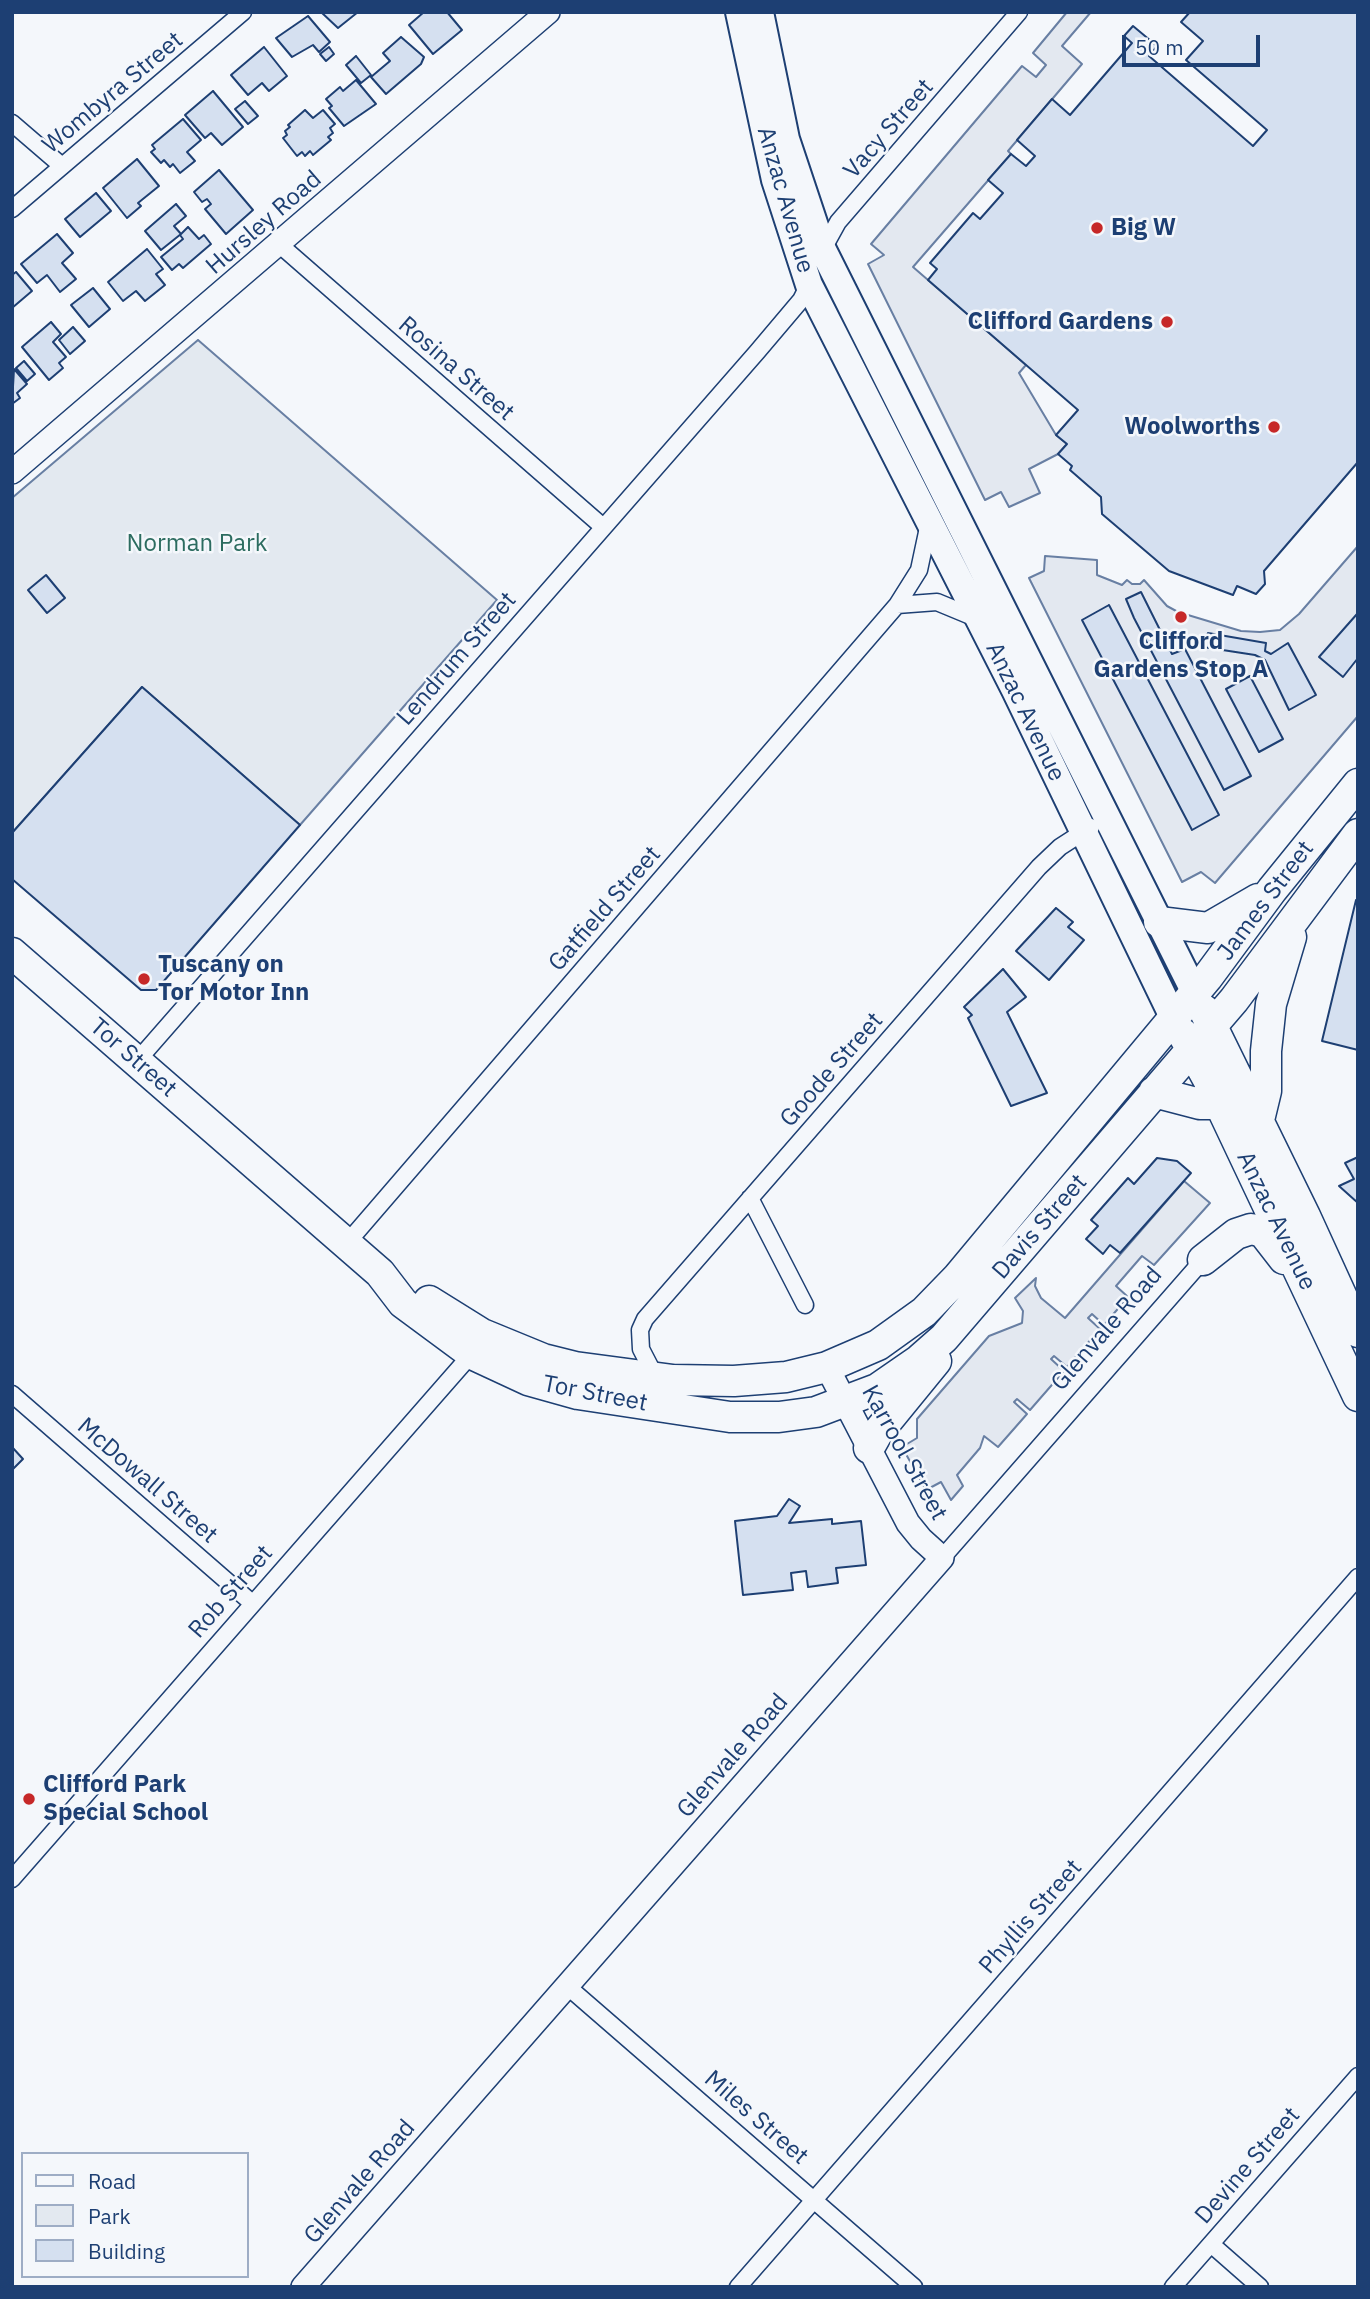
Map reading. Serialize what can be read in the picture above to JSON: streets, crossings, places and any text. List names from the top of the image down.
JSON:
{
  "streets": {
    "highway": [
      "Anzac Avenue",
      "James Street",
      "Tor Street",
      "Davis Street"
    ],
    "street": [
      "Wombyra Street",
      "Vacy Street",
      "Hursley Road",
      "Rosina Street",
      "Lendrum Street",
      "Gatfield Street",
      "Goode Street",
      "Glenvale Road",
      "Karrool Street",
      "McDowall Street",
      "Rob Street",
      "Phyllis Street",
      "Miles Street",
      "Devine Street"
    ]
  },
  "crossings": [
    ["Vacy Street", "Anzac Avenue"],
    ["Vacy Street", "Lendrum Street"],
    ["Anzac Avenue", "Lendrum Street"],
    ["Anzac Avenue", "James Street"],
    ["Anzac Avenue", "Gatfield Street"],
    ["Anzac Avenue", "Goode Street"],
    ["Anzac Avenue", "Davis Street"],
    ["Hursley Road", "Rosina Street"],
    ["Rosina Street", "Lendrum Street"],
    ["Lendrum Street", "Tor Street"],
    ["James Street", "Davis Street"],
    ["Gatfield Street", "Tor Street"],
    ["Tor Street", "Goode Street"],
    ["Tor Street", "Davis Street"],
    ["Tor Street", "Karrool Street"],
    ["Tor Street", "Rob Street"],
    ["Davis Street", "Karrool Street"],
    ["Glenvale Road", "Karrool Street"],
    ["Glenvale Road", "Miles Street"],
    ["McDowall Street", "Rob Street"],
    ["Phyllis Street", "Miles Street"]
  ],
  "parks": ["Norman Park"],
  "places": [
    "Big W",
    "Clifford Gardens",
    "Woolworths",
    "Clifford Gardens Stop A",
    "Tuscany on Tor Motor Inn",
    "Clifford Park Special School"
  ],
  "legend": ["Road", "Park", "Building"],
  "scale_bar": "50 m"
}
